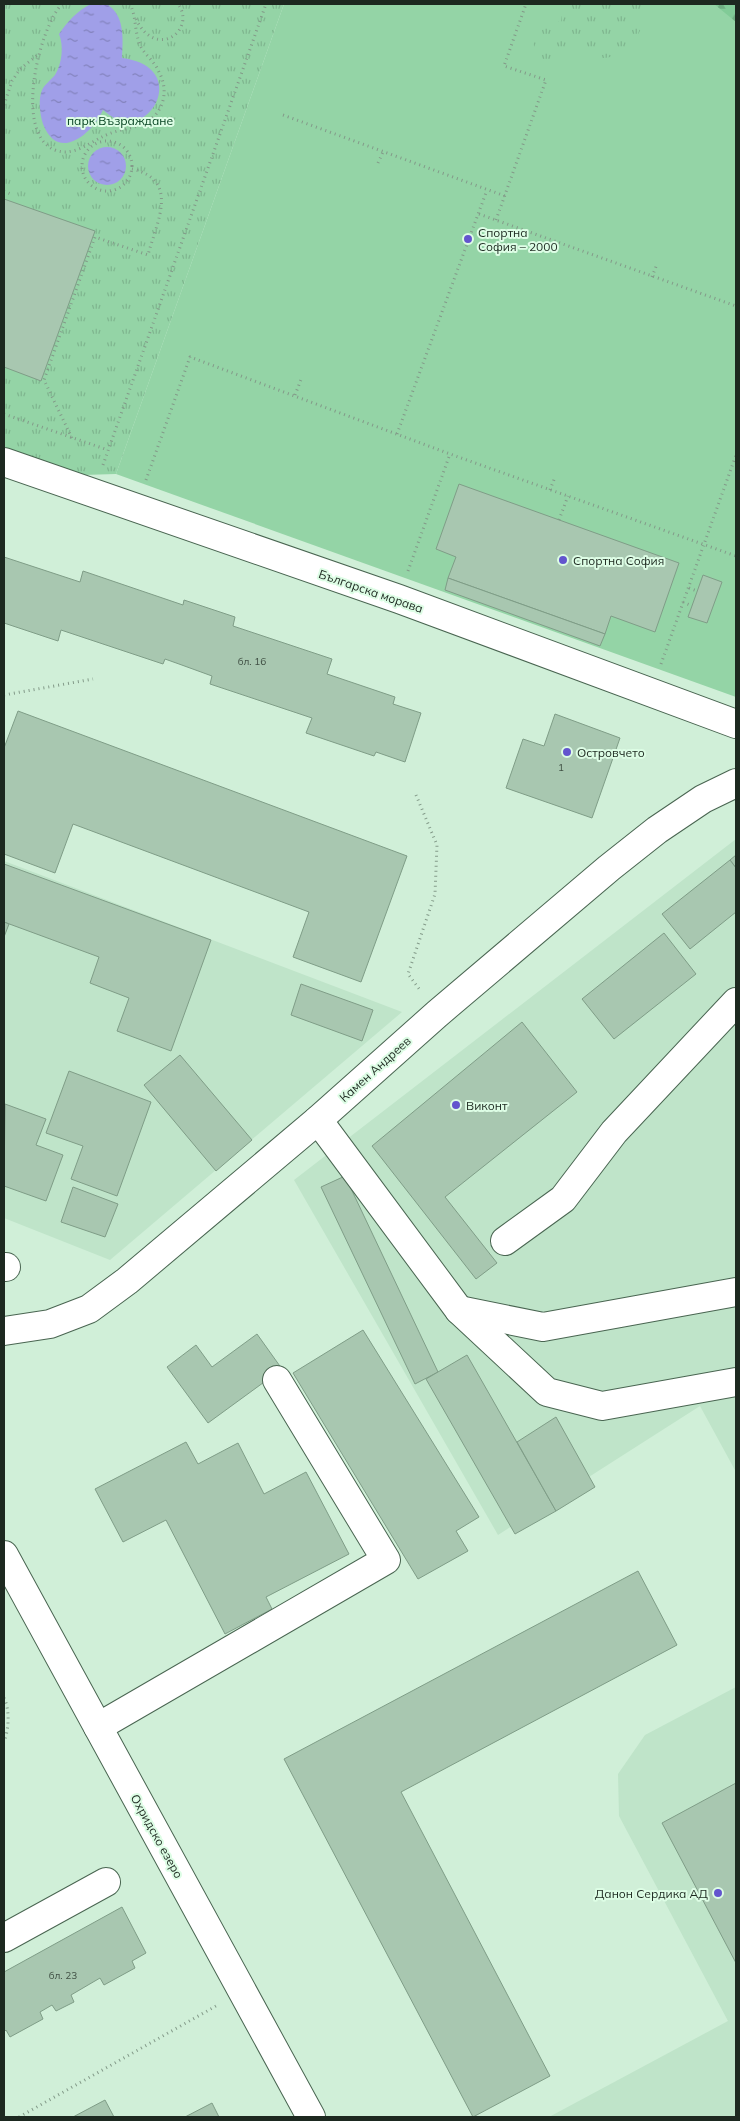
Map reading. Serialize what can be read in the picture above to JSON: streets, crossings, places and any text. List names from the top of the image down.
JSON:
{
  "streets": {
    "street": ["Българска морава", "Камен Андреев", "Охридско езеро"]
  },
  "parks": ["парк Възраждане"],
  "places": [
    "Спортна София – 2000",
    "Спортна София",
    "Островчето",
    "Виконт",
    "Данон Сердика АД"
  ],
  "house_numbers": ["бл. 16", "1", "бл. 23"]
}
